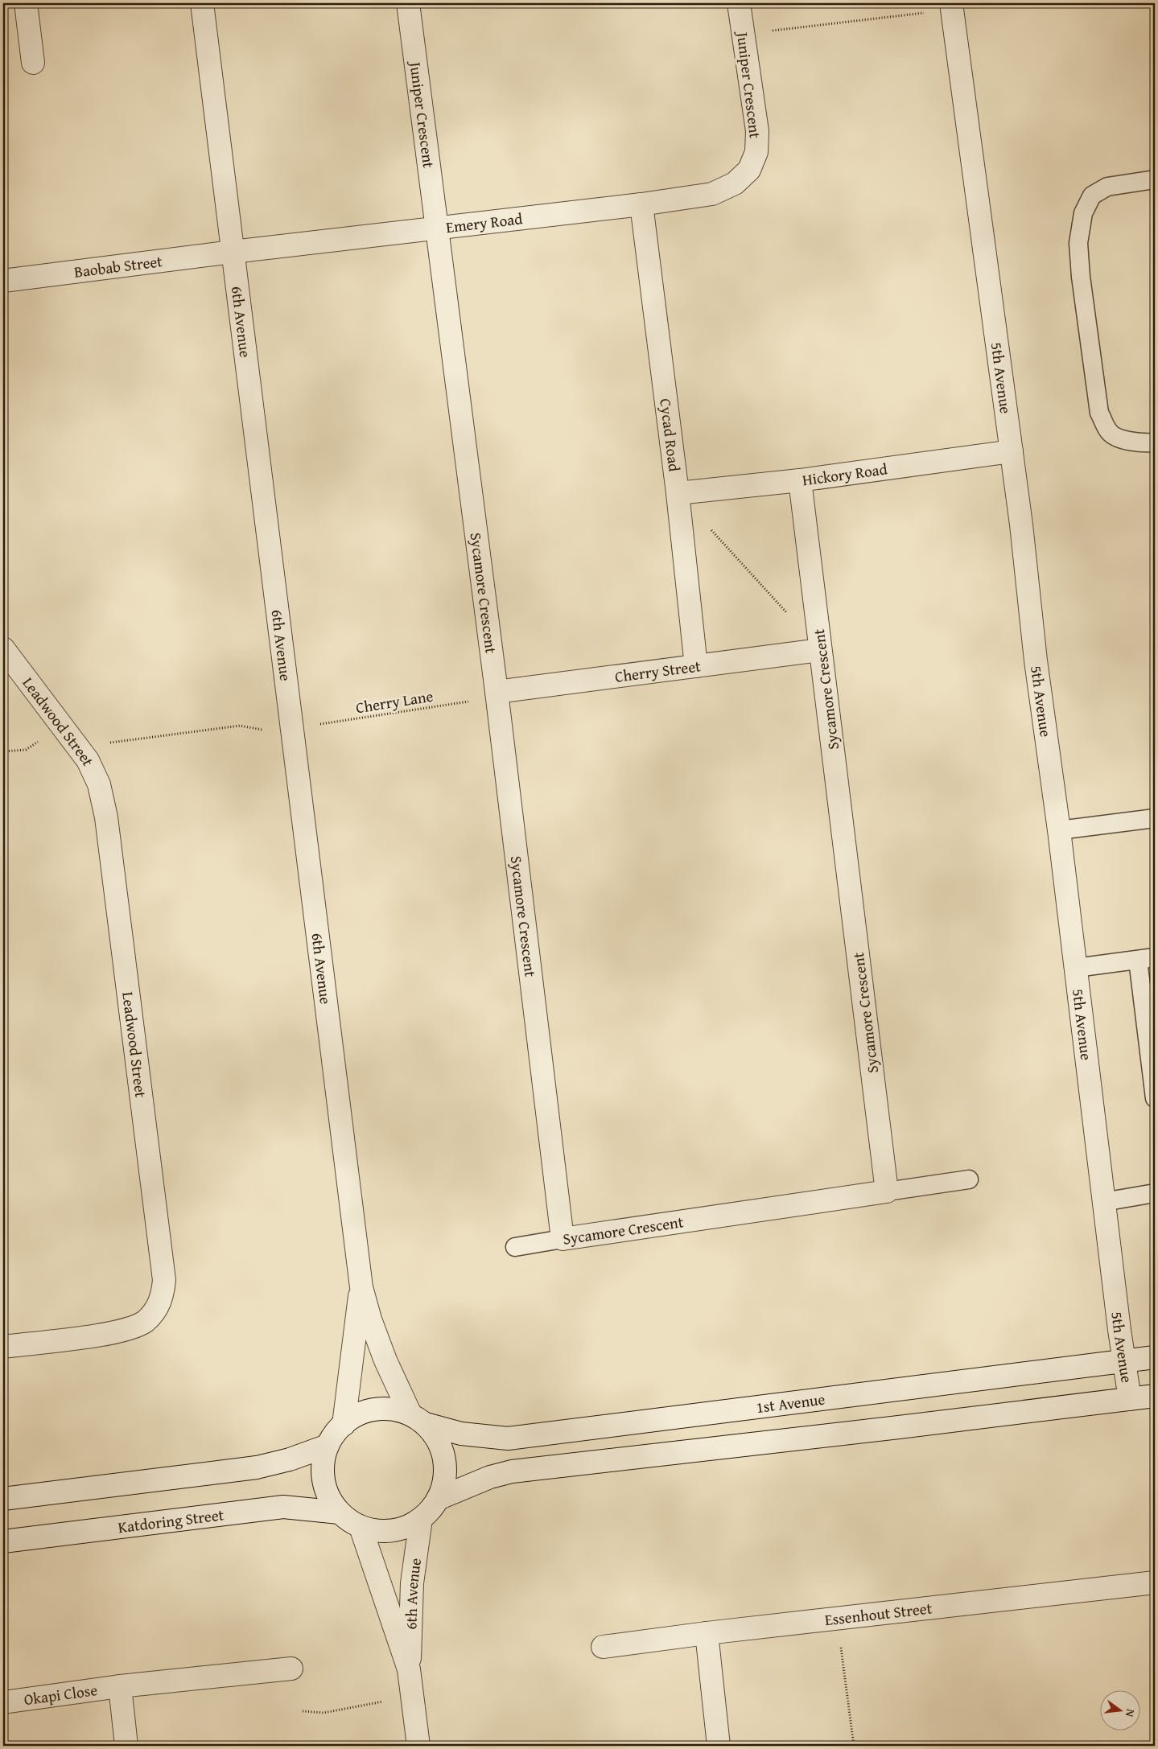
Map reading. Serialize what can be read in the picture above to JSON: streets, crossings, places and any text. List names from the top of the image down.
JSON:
{
  "streets": {
    "street": [
      "Juniper Crescent",
      "Emery Road",
      "Baobab Street",
      "6th Avenue",
      "5th Avenue",
      "Cycad Road",
      "Hickory Road",
      "Sycamore Crescent",
      "Cherry Street",
      "Leadwood Street",
      "1st Avenue",
      "Katdoring Street",
      "Essenhout Street",
      "Okapi Close"
    ],
    "path": ["Cherry Lane"]
  },
  "crossings": [
    ["Juniper Crescent", "Emery Road"],
    ["Juniper Crescent", "Sycamore Crescent"],
    ["Emery Road", "Baobab Street"],
    ["Emery Road", "6th Avenue"],
    ["Emery Road", "Cycad Road"],
    ["Emery Road", "Sycamore Crescent"],
    ["Baobab Street", "6th Avenue"],
    ["6th Avenue", "1st Avenue"],
    ["6th Avenue", "Katdoring Street"],
    ["5th Avenue", "Hickory Road"],
    ["5th Avenue", "1st Avenue"],
    ["Cycad Road", "Hickory Road"],
    ["Cycad Road", "Cherry Street"],
    ["Hickory Road", "Sycamore Crescent"],
    ["Sycamore Crescent", "Cherry Street"],
    ["1st Avenue", "Katdoring Street"]
  ],
  "north": "right"
}
